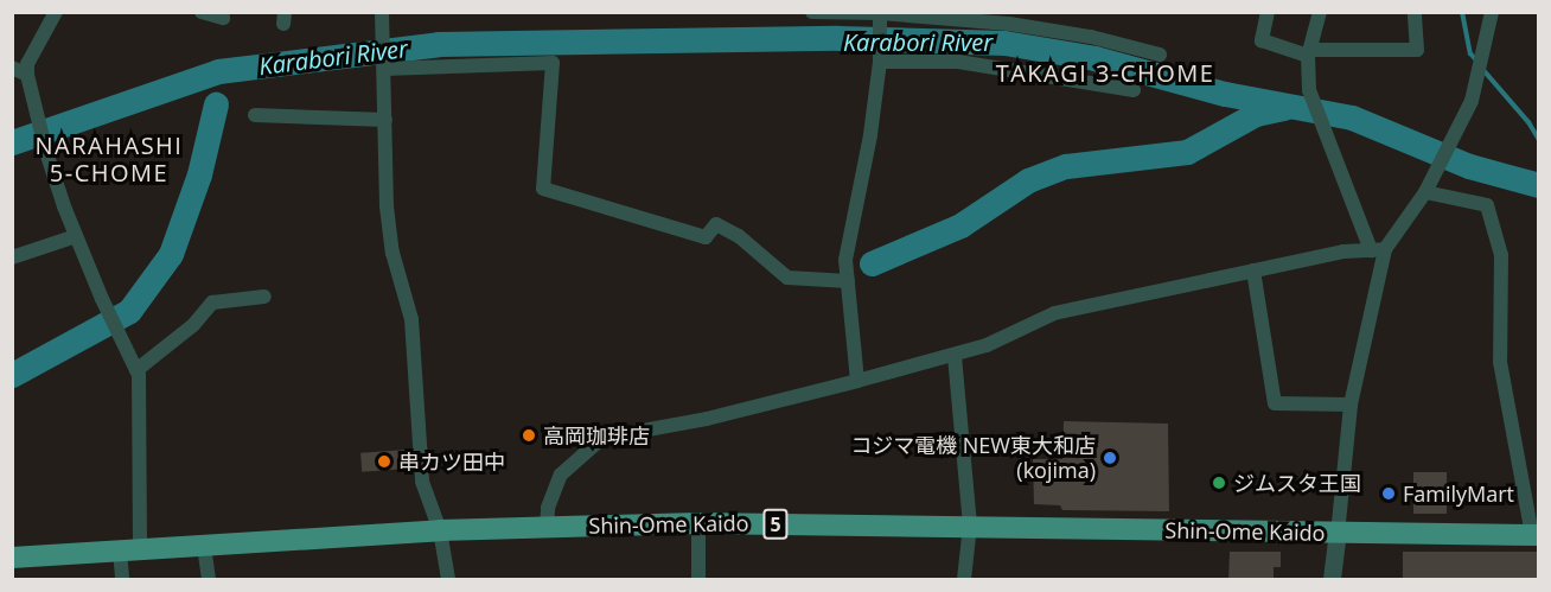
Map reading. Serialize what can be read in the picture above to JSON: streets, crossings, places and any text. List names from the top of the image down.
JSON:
{
  "streets": {
    "main road": ["Shin-Ome Kaido", "5"]
  },
  "districts": ["TAKAGI 3-CHOME", "NARAHASHI 5-CHOME"],
  "water": ["Karabori River"],
  "places": [
    "高岡珈琲店",
    "コジマ電機 NEW東大和店 (kojima)",
    "串カツ田中",
    "ジムスタ王国",
    "FamilyMart"
  ]
}
